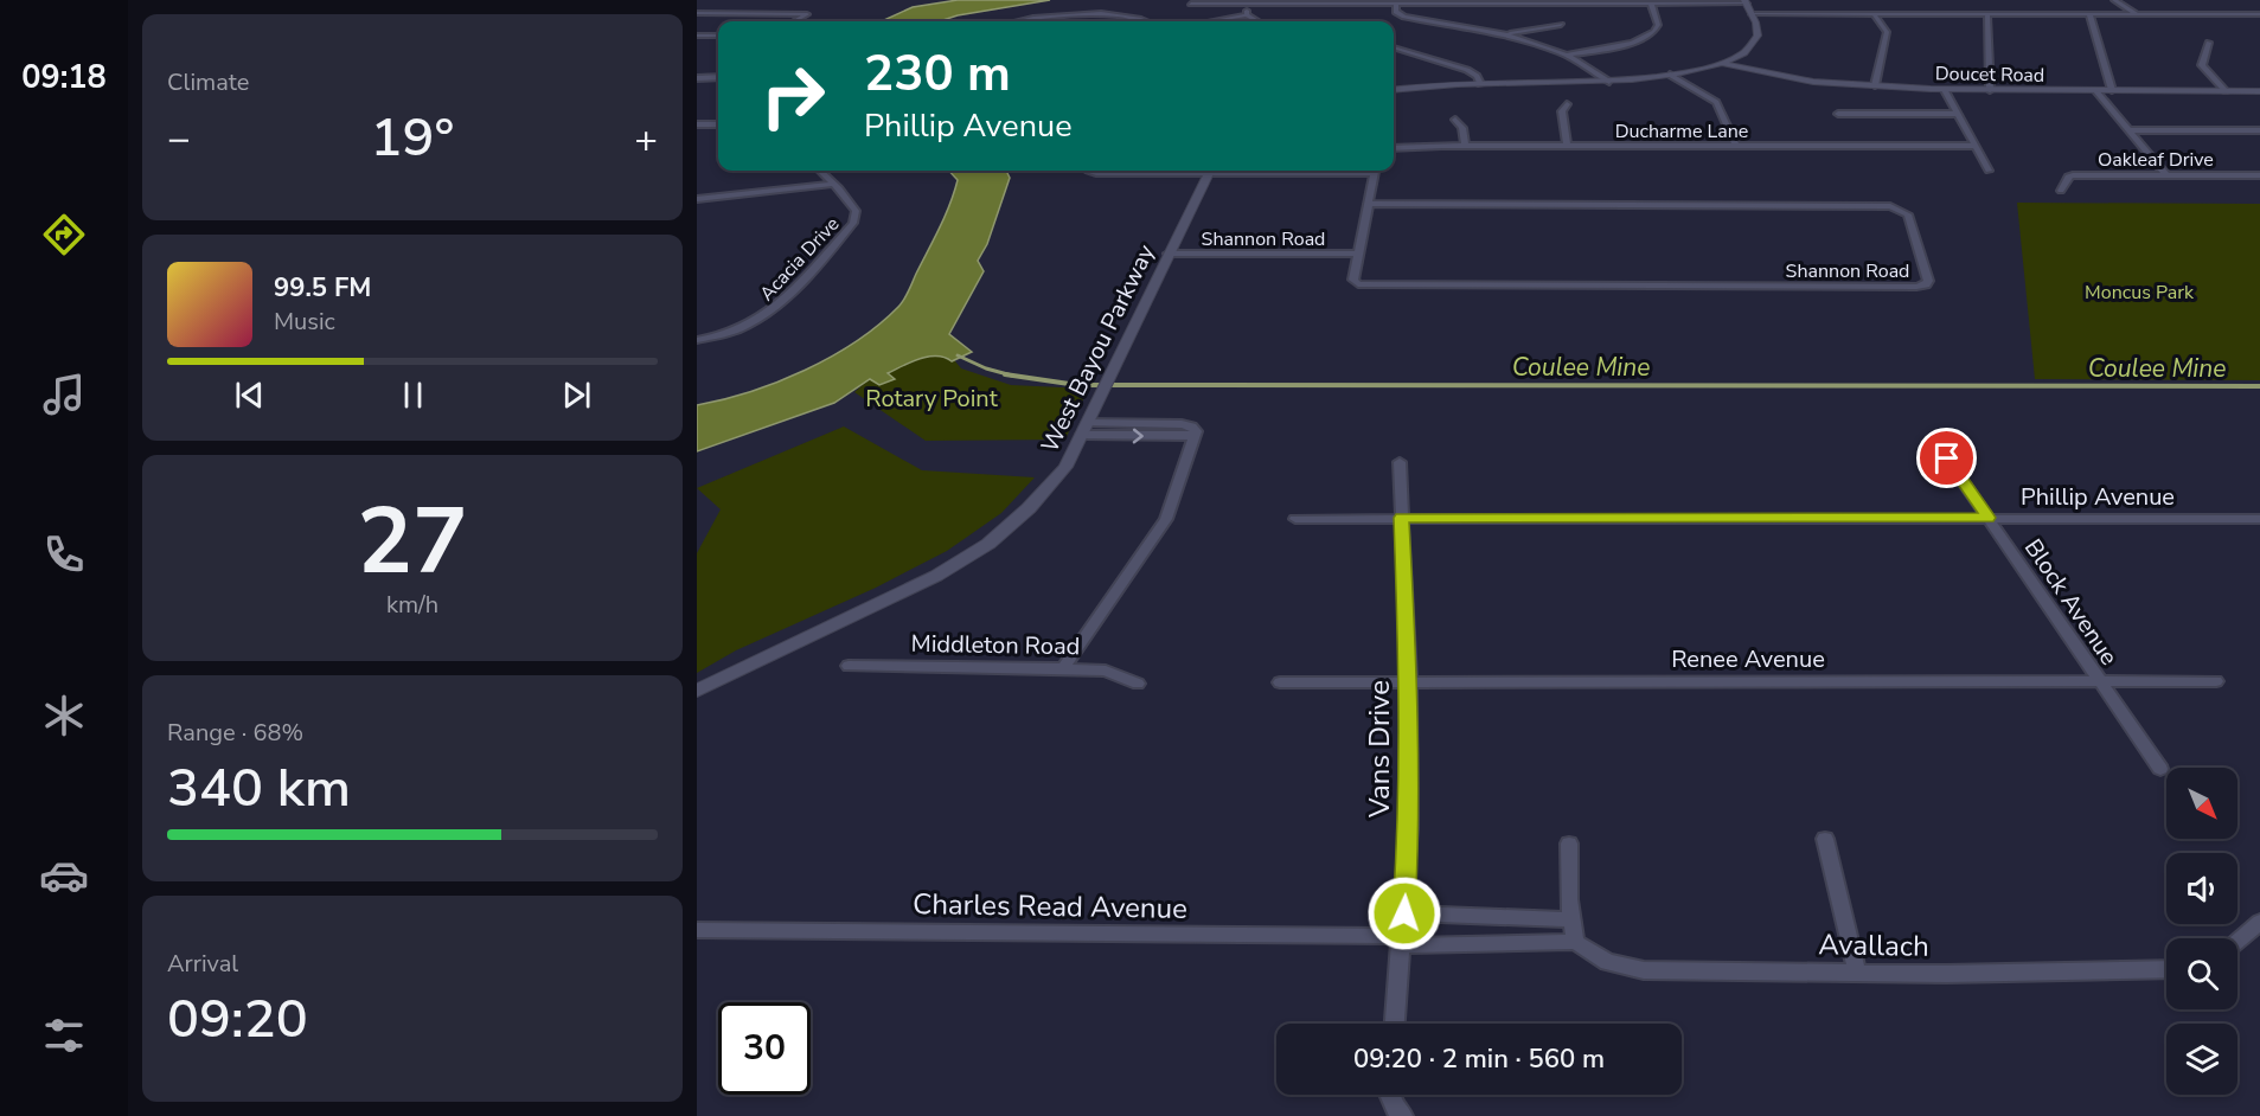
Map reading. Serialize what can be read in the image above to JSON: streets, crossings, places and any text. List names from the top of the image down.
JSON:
{
  "streets": {
    "street": [
      "Doucet Road",
      "Ducharme Lane",
      "Oakleaf Drive",
      "Shannon Road",
      "Acacia Drive",
      "West Bayou Parkway",
      "Phillip Avenue",
      "Block Avenue",
      "Middleton Road",
      "Renee Avenue",
      "Vans Drive",
      "Charles Read Avenue",
      "Avallach"
    ]
  },
  "crossings": [
    ["Shannon Road", "West Bayou Parkway"],
    ["Phillip Avenue", "Block Avenue"],
    ["Phillip Avenue", "Vans Drive"],
    ["Block Avenue", "Renee Avenue"],
    ["Renee Avenue", "Vans Drive"],
    ["Vans Drive", "Charles Read Avenue"]
  ],
  "water": ["Coulee Mine"],
  "parks": ["Moncus Park", "Rotary Point"],
  "north": "bottom right",
  "page": {
    "tabs": "09:18",
    "tile": [
      "Climate",
      ["27", "km/h"],
      ["Range · 68%", "340 km"],
      ["Arrival", "09:20"]
    ],
    "turn": ["230 m", "Phillip Avenue"],
    "heat": ["−", "19°", "+"],
    "song": ["99.5 FM", "Music"],
    "limit": "30",
    "trip": "09:20 · 2 min · 560 m"
  }
}
